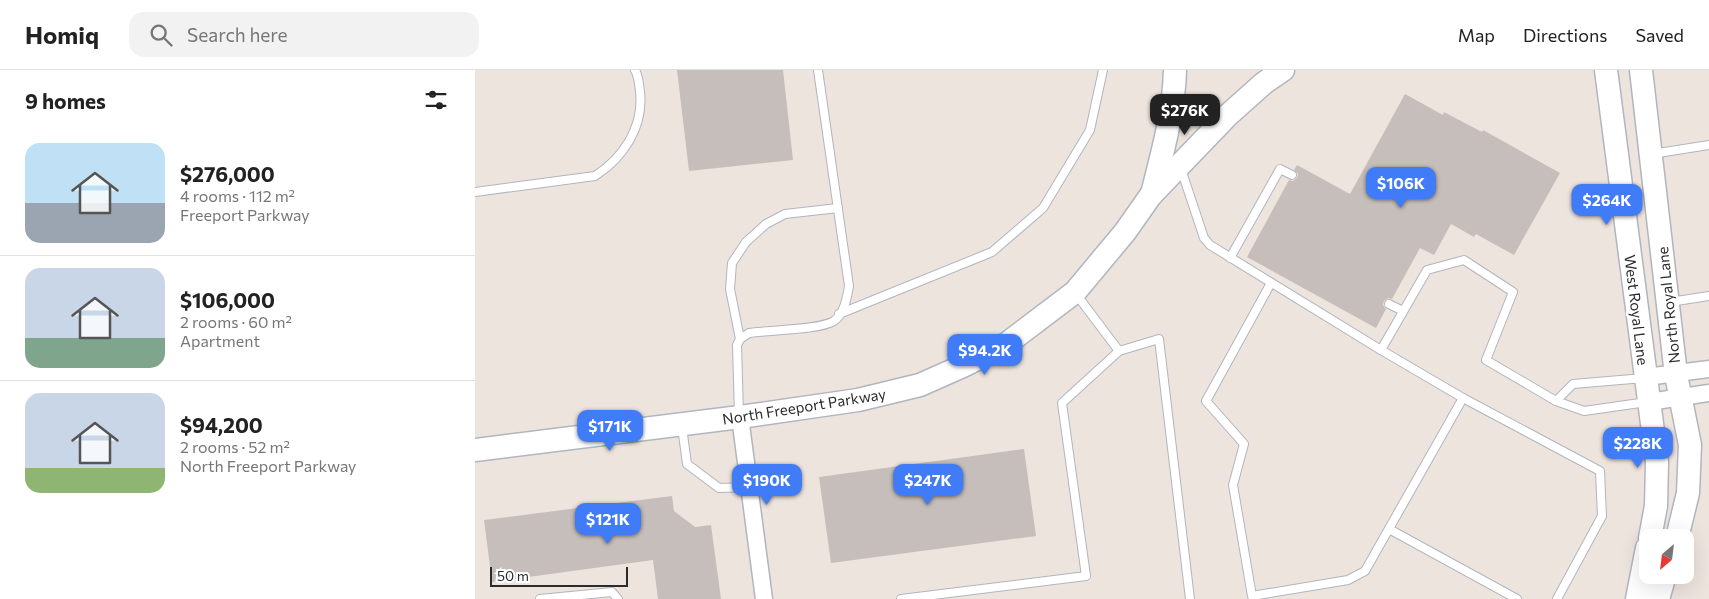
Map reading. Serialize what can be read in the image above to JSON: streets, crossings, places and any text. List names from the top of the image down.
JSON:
{
  "streets": {
    "main road": ["North Royal Lane", "West Royal Lane", "North Freeport Parkway"]
  },
  "scale_bar": "50 m",
  "north": "bottom left",
  "page": {
    "header": "Homiq",
    "search": "Search here",
    "nav": ["Map", "Directions", "Saved"],
    "heading": "9 homes",
    "price": [
      "$276K",
      "$106K",
      "$264K",
      "$94.2K",
      "$171K",
      "$228K",
      "$190K",
      "$247K",
      "$121K"
    ],
    "list": [
      {
        "name": "$276,000",
        "note": "4 rooms · 112 m² · Freeport Parkway"
      },
      {
        "name": "$106,000",
        "note": "2 rooms · 60 m² · Apartment"
      },
      {
        "name": "$94,200",
        "note": "2 rooms · 52 m² · North Freeport Parkway"
      }
    ],
    "scale": "50 m"
  }
}
